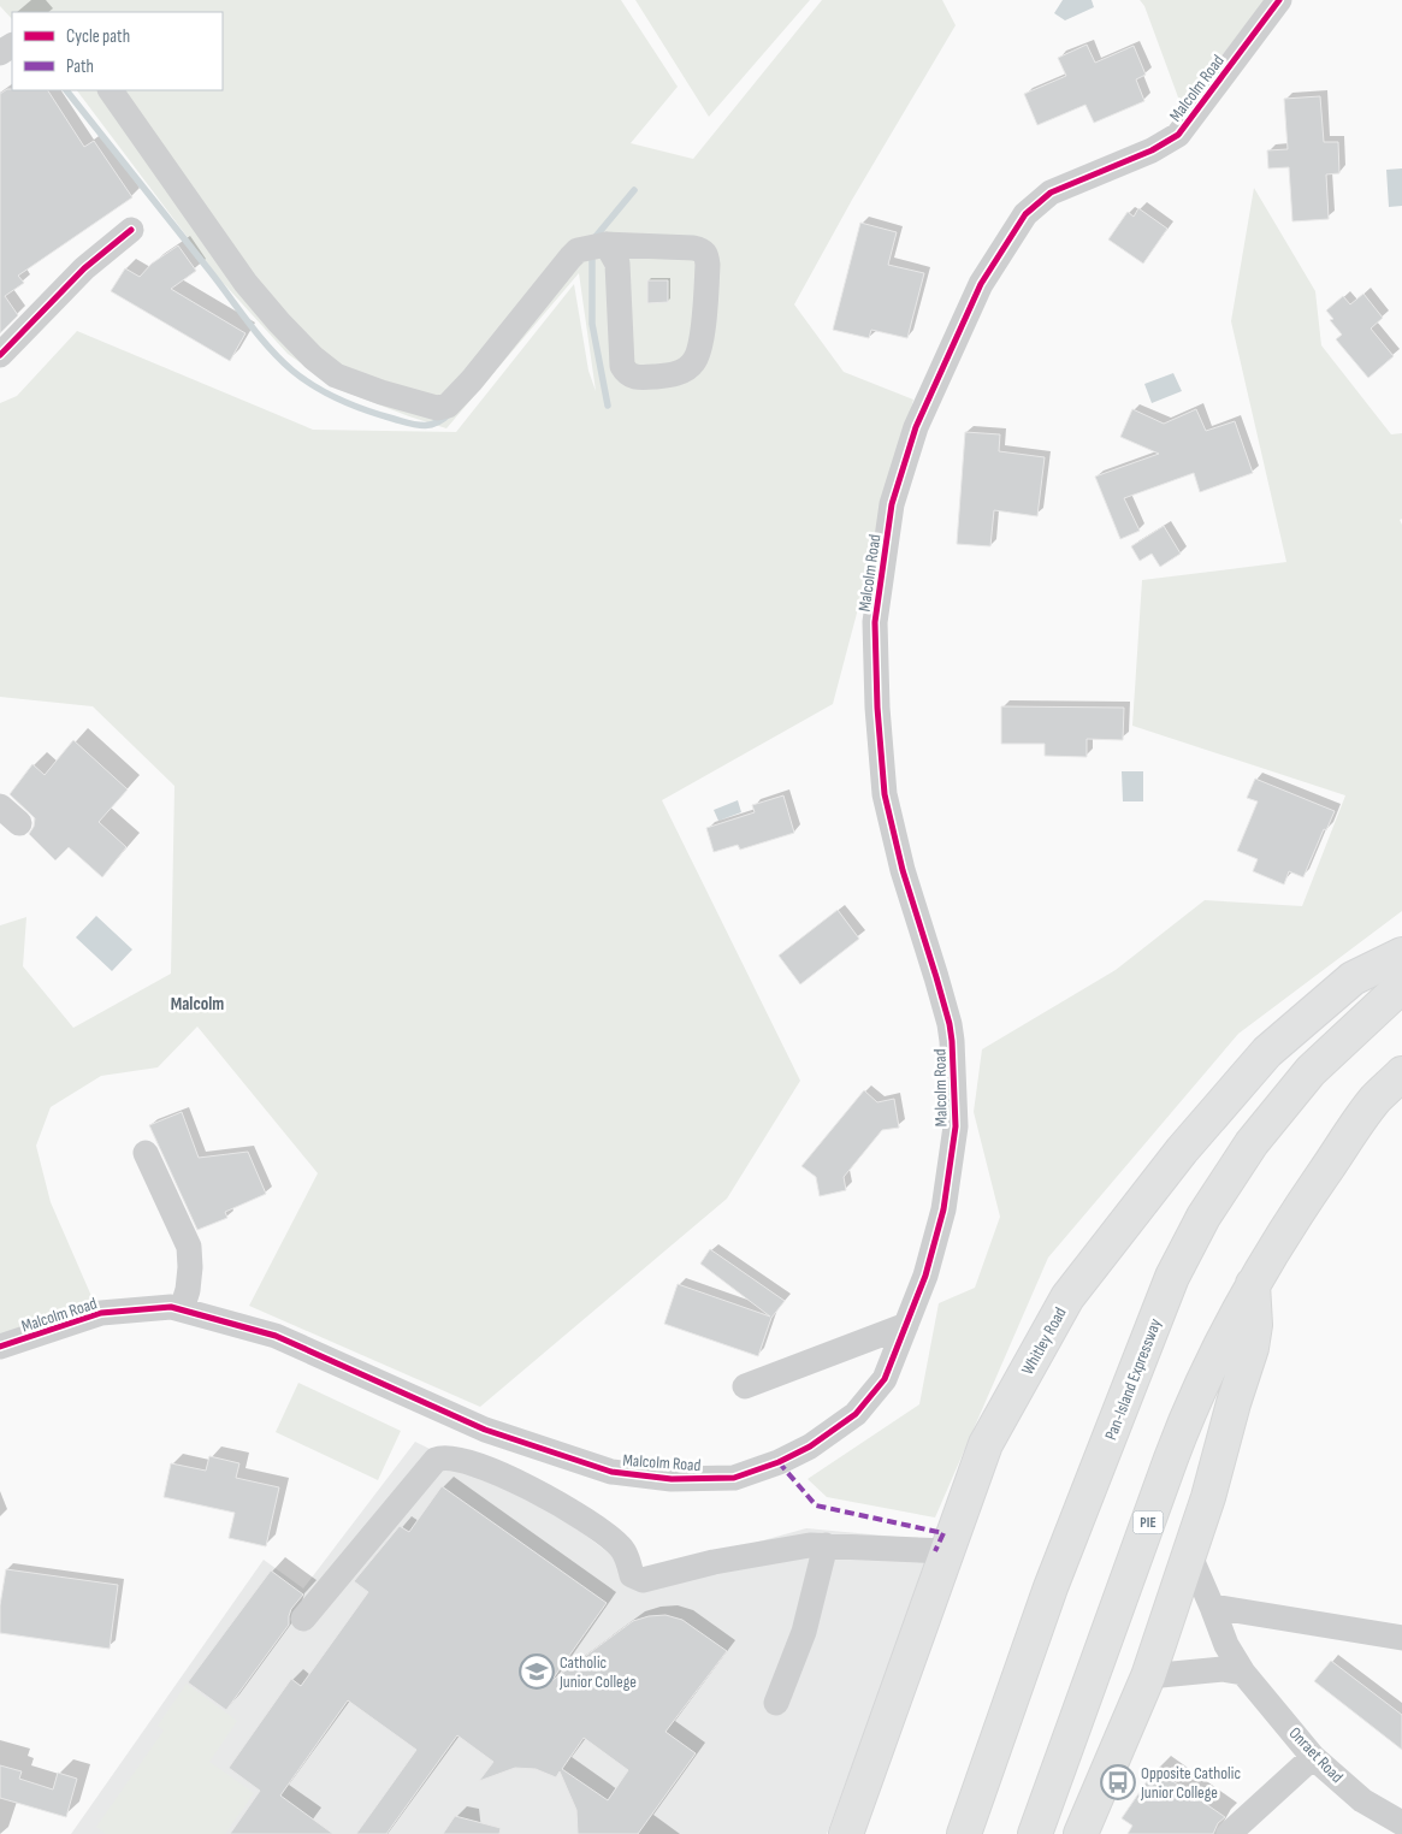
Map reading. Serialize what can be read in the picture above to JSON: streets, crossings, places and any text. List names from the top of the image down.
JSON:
{
  "streets": {
    "main road": ["Whitley Road", "Pan-Island Expressway", "PIE"],
    "street": ["Malcolm Road", "Onraet Road"]
  },
  "districts": ["Malcolm"],
  "places": {
    "school or university": ["Catholic Junior College"],
    "bus stop": ["Opposite Catholic Junior College"]
  },
  "legend": ["Cycle path", "Path"]
}
